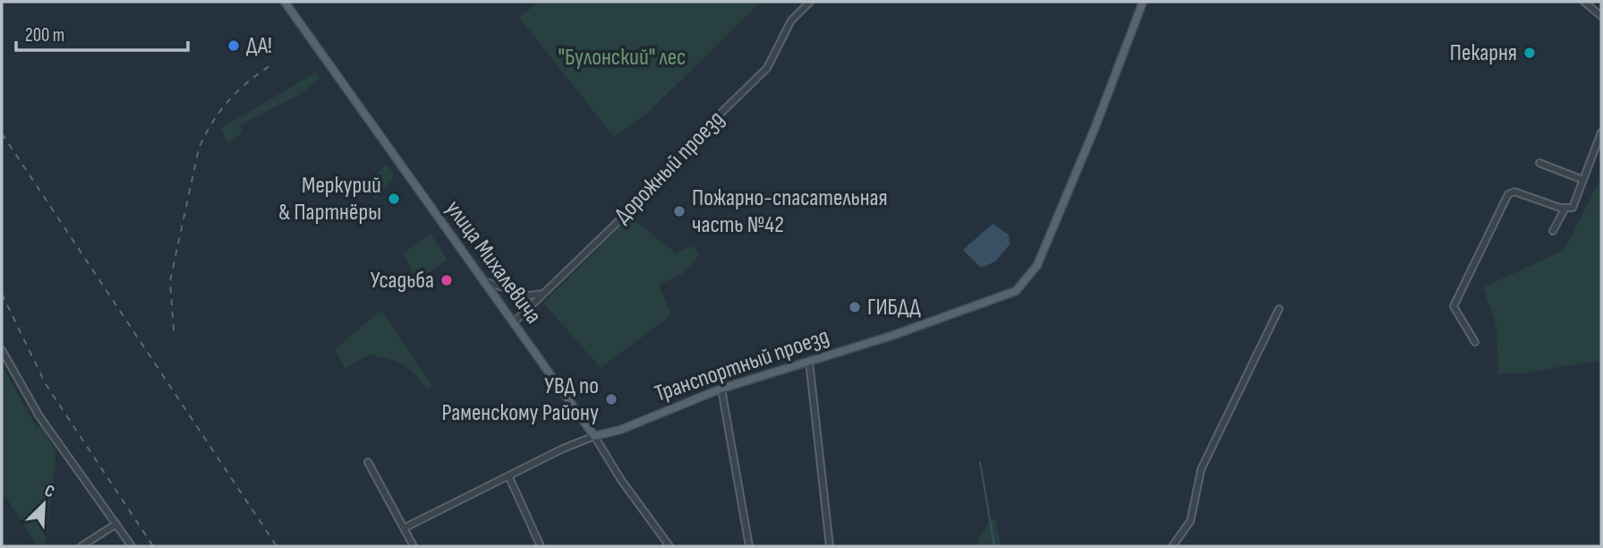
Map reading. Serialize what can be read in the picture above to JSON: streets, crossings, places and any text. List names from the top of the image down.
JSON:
{
  "streets": {
    "main road": ["улица Михалевича", "Транспортный проезд"],
    "street": ["Дорожный проезд"]
  },
  "crossings": [
    ["Дорожный проезд", "улица Михалевича"],
    ["улица Михалевича", "Транспортный проезд"]
  ],
  "parks": ["\"Булонский\" лес"],
  "places": [
    "ДА!",
    "Пекарня",
    "Меркурий & Партнёры",
    "Пожарно-спасательная часть №42",
    "Усадьба",
    "ГИБДД",
    "УВД по Раменскому Району"
  ],
  "scale_bar": "200 m",
  "north": "top right"
}
